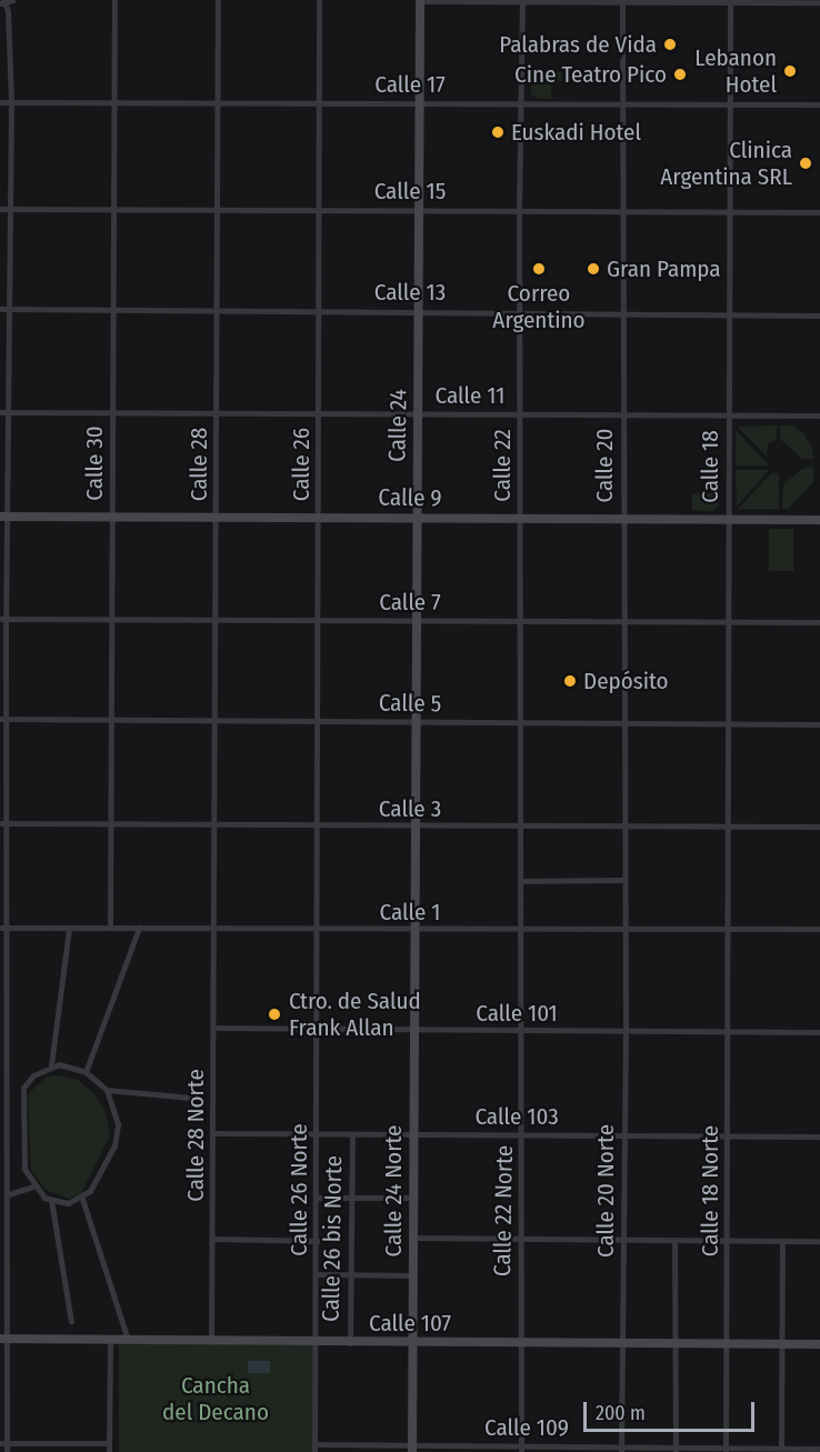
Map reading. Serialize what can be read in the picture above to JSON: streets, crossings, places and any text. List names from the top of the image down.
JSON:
{
  "streets": {
    "street": [
      "Calle 17",
      "Calle 15",
      "Calle 13",
      "Calle 11",
      "Calle 24",
      "Calle 30",
      "Calle 28",
      "Calle 26",
      "Calle 22",
      "Calle 20",
      "Calle 18",
      "Calle 9",
      "Calle 7",
      "Calle 5",
      "Calle 3",
      "Calle 1",
      "Calle 101",
      "Calle 103",
      "Calle 28 Norte",
      "Calle 26 Norte",
      "Calle 24 Norte",
      "Calle 20 Norte",
      "Calle 18 Norte",
      "Calle 22 Norte",
      "Calle 26 bis Norte",
      "Calle 107",
      "Calle 109"
    ]
  },
  "crossings": [
    ["Calle 17", "Calle 24"],
    ["Calle 17", "Calle 30"],
    ["Calle 17", "Calle 28"],
    ["Calle 17", "Calle 26"],
    ["Calle 17", "Calle 22"],
    ["Calle 17", "Calle 20"],
    ["Calle 17", "Calle 18"],
    ["Calle 15", "Calle 24"],
    ["Calle 15", "Calle 30"],
    ["Calle 15", "Calle 28"],
    ["Calle 15", "Calle 26"],
    ["Calle 15", "Calle 22"],
    ["Calle 15", "Calle 20"],
    ["Calle 15", "Calle 18"],
    ["Calle 13", "Calle 24"],
    ["Calle 13", "Calle 30"],
    ["Calle 13", "Calle 28"],
    ["Calle 13", "Calle 26"],
    ["Calle 13", "Calle 22"],
    ["Calle 13", "Calle 20"],
    ["Calle 13", "Calle 18"],
    ["Calle 11", "Calle 24"],
    ["Calle 11", "Calle 30"],
    ["Calle 11", "Calle 28"],
    ["Calle 11", "Calle 26"],
    ["Calle 11", "Calle 22"],
    ["Calle 11", "Calle 20"],
    ["Calle 11", "Calle 18"],
    ["Calle 24", "Calle 9"],
    ["Calle 24", "Calle 7"],
    ["Calle 24", "Calle 5"],
    ["Calle 24", "Calle 3"],
    ["Calle 24", "Calle 1"],
    ["Calle 24", "Calle 24 Norte"],
    ["Calle 30", "Calle 9"],
    ["Calle 30", "Calle 7"],
    ["Calle 30", "Calle 5"],
    ["Calle 30", "Calle 3"],
    ["Calle 30", "Calle 1"],
    ["Calle 28", "Calle 9"],
    ["Calle 28", "Calle 7"],
    ["Calle 28", "Calle 5"],
    ["Calle 28", "Calle 3"],
    ["Calle 28", "Calle 1"],
    ["Calle 28", "Calle 28 Norte"],
    ["Calle 26", "Calle 9"],
    ["Calle 26", "Calle 7"],
    ["Calle 26", "Calle 5"],
    ["Calle 26", "Calle 3"],
    ["Calle 26", "Calle 1"],
    ["Calle 26", "Calle 26 Norte"],
    ["Calle 22", "Calle 9"],
    ["Calle 22", "Calle 7"],
    ["Calle 22", "Calle 5"],
    ["Calle 22", "Calle 3"],
    ["Calle 22", "Calle 1"],
    ["Calle 22", "Calle 22 Norte"],
    ["Calle 20", "Calle 9"],
    ["Calle 20", "Calle 7"],
    ["Calle 20", "Calle 5"],
    ["Calle 20", "Calle 3"],
    ["Calle 20", "Calle 1"],
    ["Calle 20", "Calle 20 Norte"],
    ["Calle 18", "Calle 9"],
    ["Calle 18", "Calle 7"],
    ["Calle 18", "Calle 5"],
    ["Calle 18", "Calle 3"],
    ["Calle 18", "Calle 1"],
    ["Calle 18", "Calle 18 Norte"],
    ["Calle 1", "Calle 28 Norte"],
    ["Calle 1", "Calle 26 Norte"],
    ["Calle 1", "Calle 24 Norte"],
    ["Calle 1", "Calle 20 Norte"],
    ["Calle 1", "Calle 18 Norte"],
    ["Calle 1", "Calle 22 Norte"],
    ["Calle 101", "Calle 28 Norte"],
    ["Calle 101", "Calle 26 Norte"],
    ["Calle 101", "Calle 24 Norte"],
    ["Calle 101", "Calle 20 Norte"],
    ["Calle 101", "Calle 18 Norte"],
    ["Calle 101", "Calle 22 Norte"],
    ["Calle 103", "Calle 28 Norte"],
    ["Calle 103", "Calle 26 Norte"],
    ["Calle 103", "Calle 24 Norte"],
    ["Calle 103", "Calle 20 Norte"],
    ["Calle 103", "Calle 18 Norte"],
    ["Calle 103", "Calle 22 Norte"],
    ["Calle 103", "Calle 26 bis Norte"],
    ["Calle 28 Norte", "Calle 107"],
    ["Calle 26 Norte", "Calle 107"],
    ["Calle 26 Norte", "Calle 109"],
    ["Calle 24 Norte", "Calle 107"],
    ["Calle 24 Norte", "Calle 109"],
    ["Calle 20 Norte", "Calle 107"],
    ["Calle 20 Norte", "Calle 109"],
    ["Calle 18 Norte", "Calle 107"],
    ["Calle 18 Norte", "Calle 109"],
    ["Calle 22 Norte", "Calle 107"],
    ["Calle 22 Norte", "Calle 109"],
    ["Calle 26 bis Norte", "Calle 107"]
  ],
  "parks": ["Cancha del Decano"],
  "places": [
    "Palabras de Vida",
    "Lebanon Hotel",
    "Cine Teatro Pico",
    "Euskadi Hotel",
    "Clinica Argentina SRL",
    "Correo Argentino",
    "Gran Pampa",
    "Depósito",
    "Ctro. de Salud Frank Allan"
  ],
  "scale_bar": "200 m"
}
